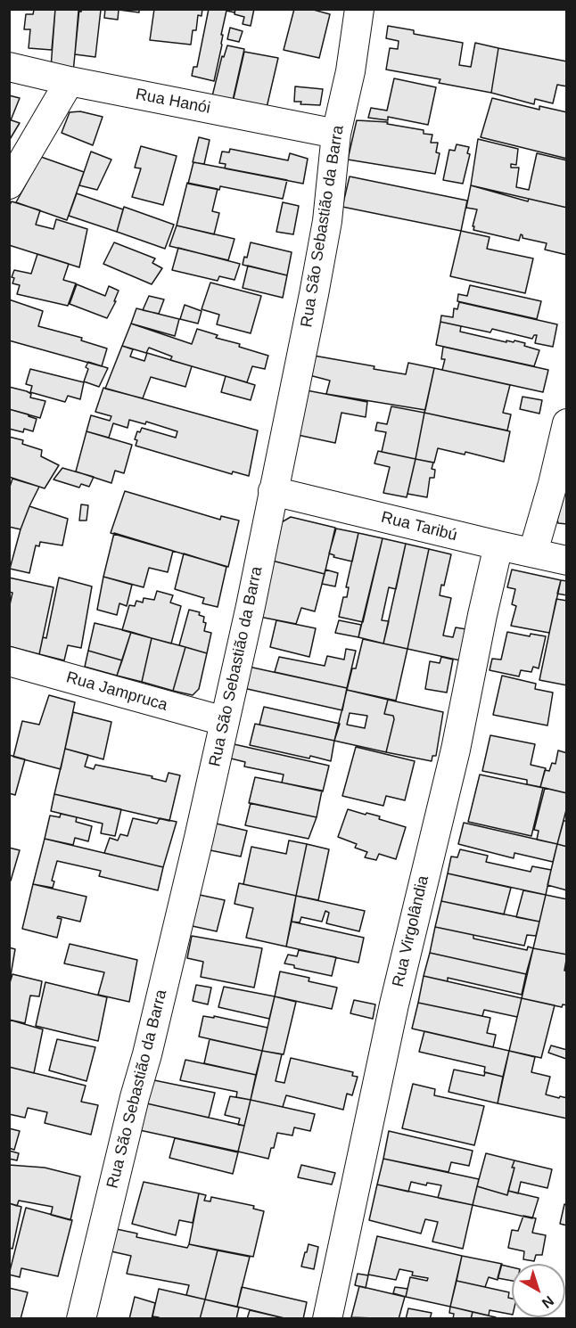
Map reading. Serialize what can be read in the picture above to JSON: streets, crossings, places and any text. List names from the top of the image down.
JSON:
{
  "streets": {
    "street": [
      "Rua Hanói",
      "Rua São Sebastião da Barra",
      "Rua Taribú",
      "Rua Jampruca",
      "Rua Virgolândia"
    ]
  },
  "crossings": [
    ["Rua Hanói", "Rua São Sebastião da Barra"],
    ["Rua São Sebastião da Barra", "Rua Taribú"],
    ["Rua São Sebastião da Barra", "Rua Jampruca"],
    ["Rua Taribú", "Rua Virgolândia"]
  ],
  "north": "bottom right"
}
